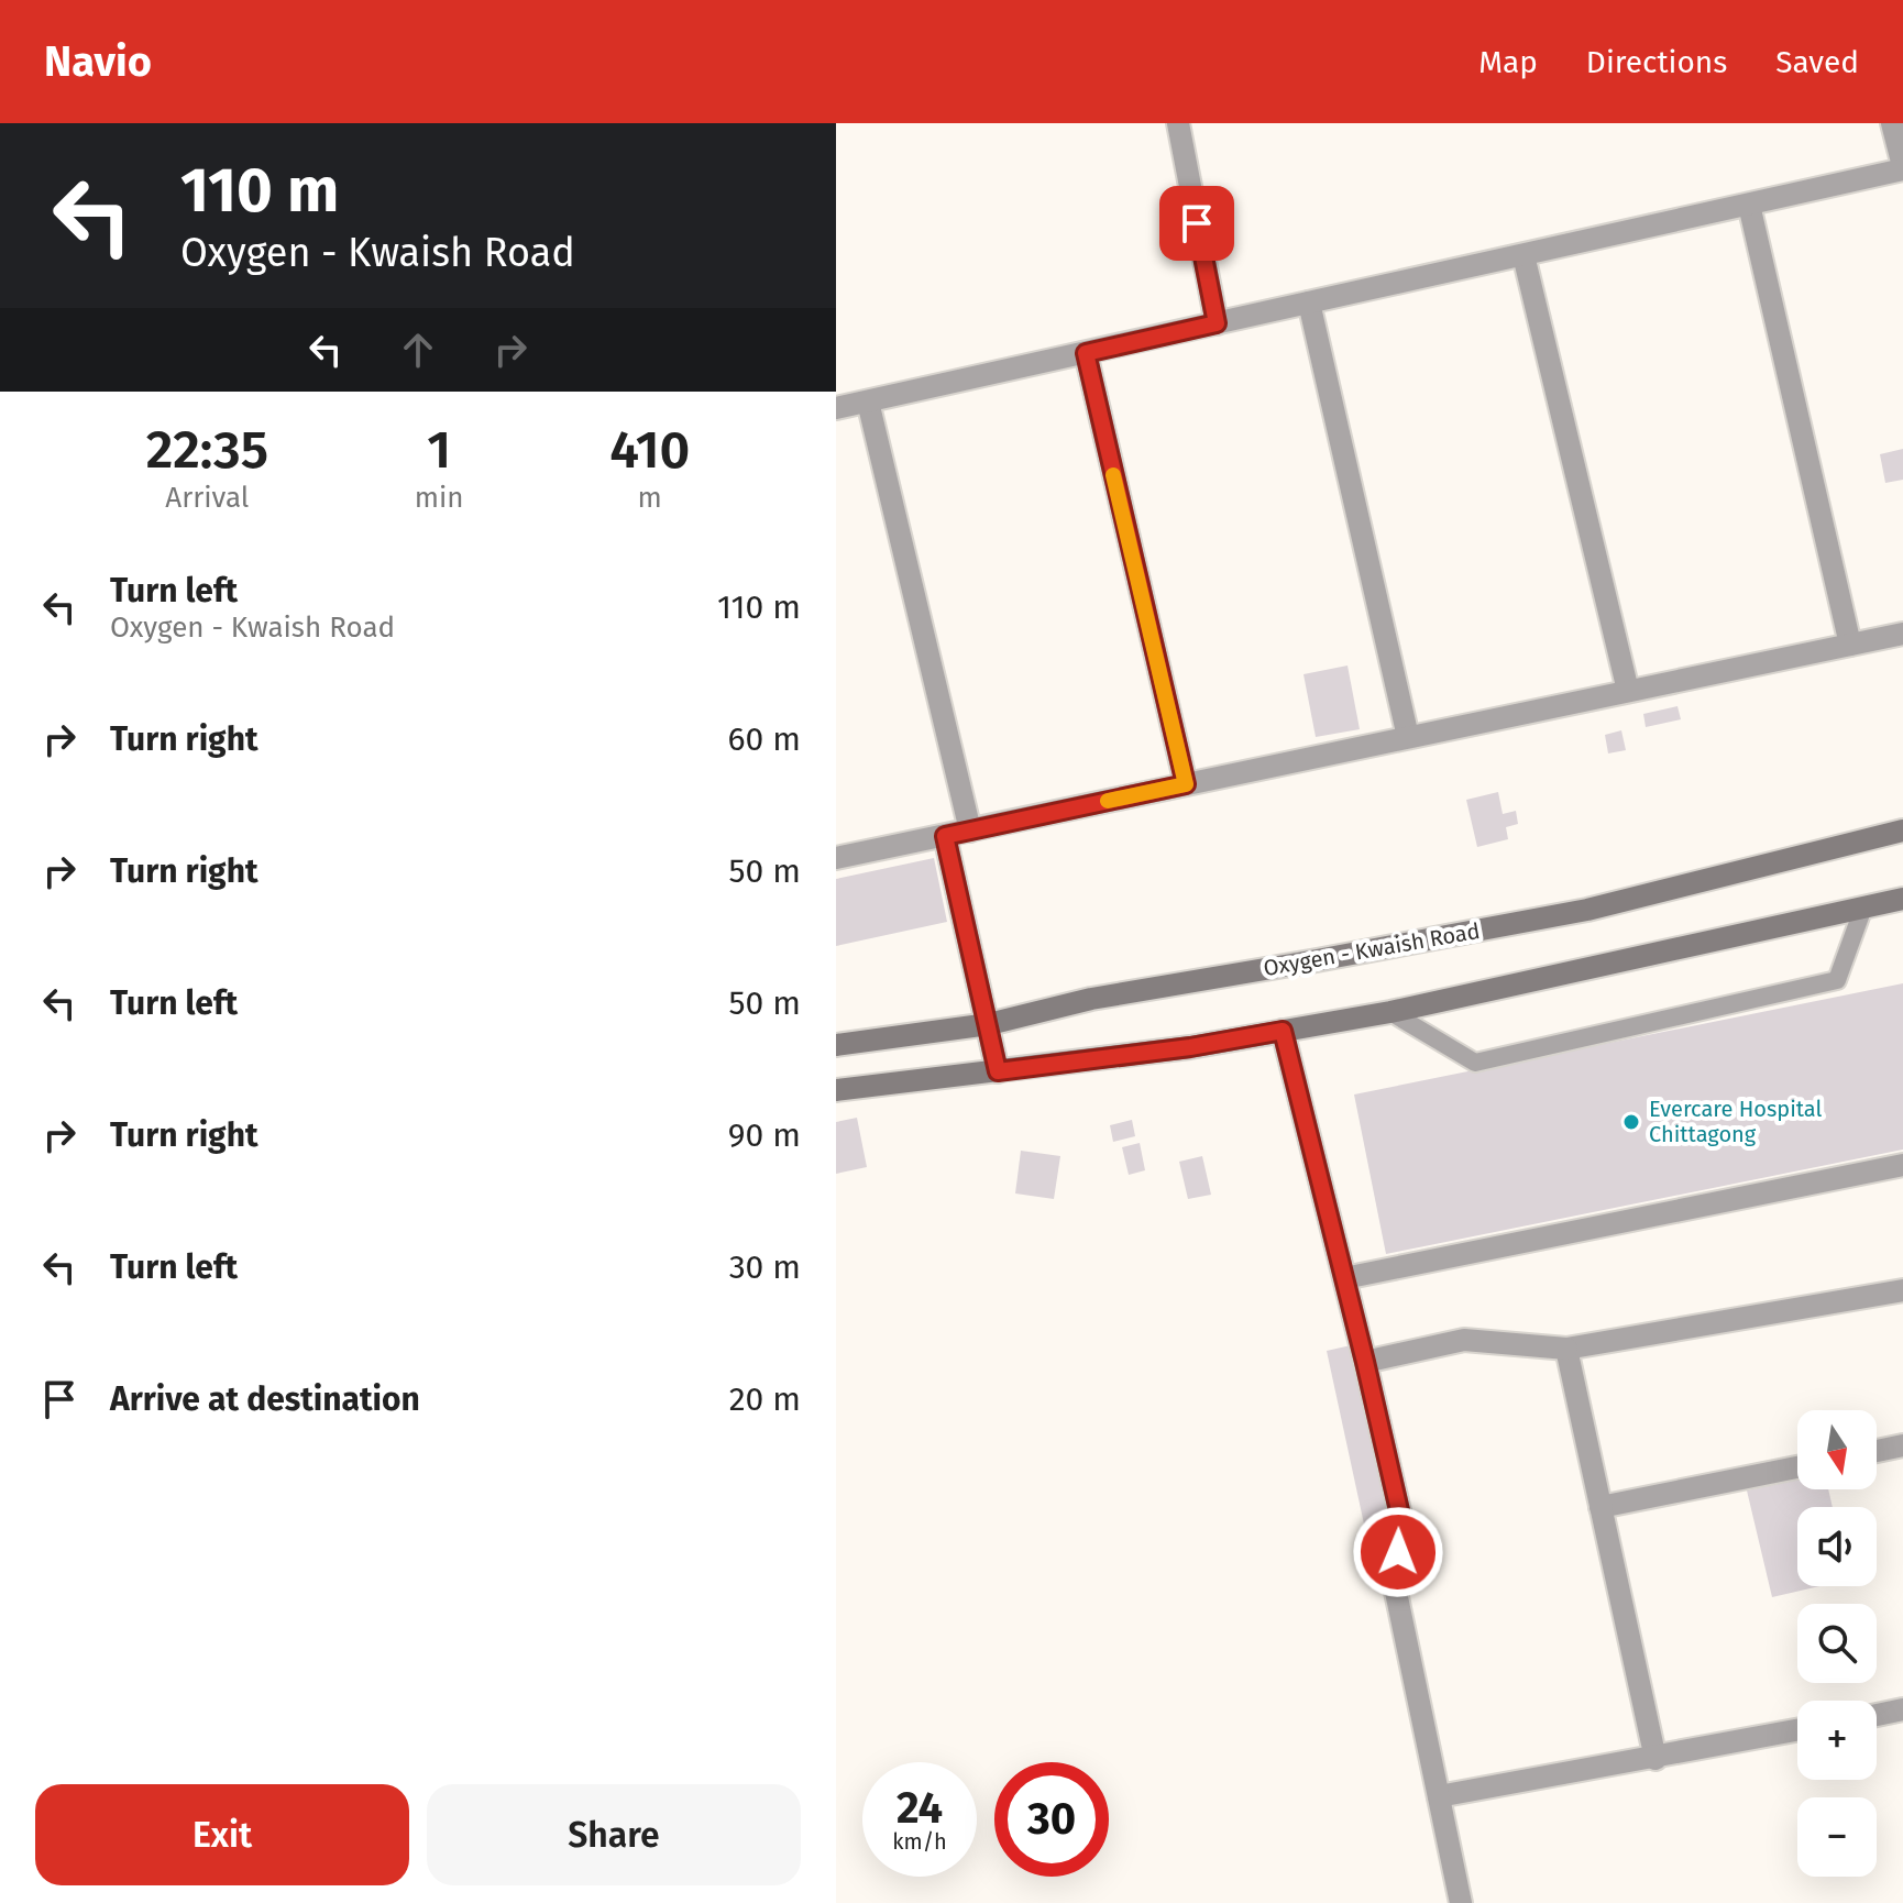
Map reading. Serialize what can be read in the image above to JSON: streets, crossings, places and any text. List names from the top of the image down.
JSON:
{
  "streets": {
    "main road": ["Oxygen - Kwaish Road"]
  },
  "places": ["Evercare Hospital Chittagong"],
  "north": "bottom",
  "page": {
    "header": "Navio",
    "nav": ["Map", "Directions", "Saved"],
    "turn": ["110 m", "Oxygen - Kwaish Road"],
    "eta": [
      "22:35",
      "Arrival",
      "1",
      "min",
      "410",
      "m"
    ],
    "list": [
      {
        "name": "Turn left",
        "note": "Oxygen - Kwaish Road",
        "value": "110 m"
      },
      {
        "name": "Turn right",
        "value": "60 m"
      },
      {
        "name": "Turn right",
        "value": "50 m"
      },
      {
        "name": "Turn left",
        "value": "50 m"
      },
      {
        "name": "Turn right",
        "value": "90 m"
      },
      {
        "name": "Turn left",
        "value": "30 m"
      },
      {
        "name": "Arrive at destination",
        "value": "20 m"
      }
    ],
    "map_buttons": ["+", "−"],
    "speed": "24 km/h",
    "limit": "30",
    "buttons": ["Exit", "Share"]
  }
}
